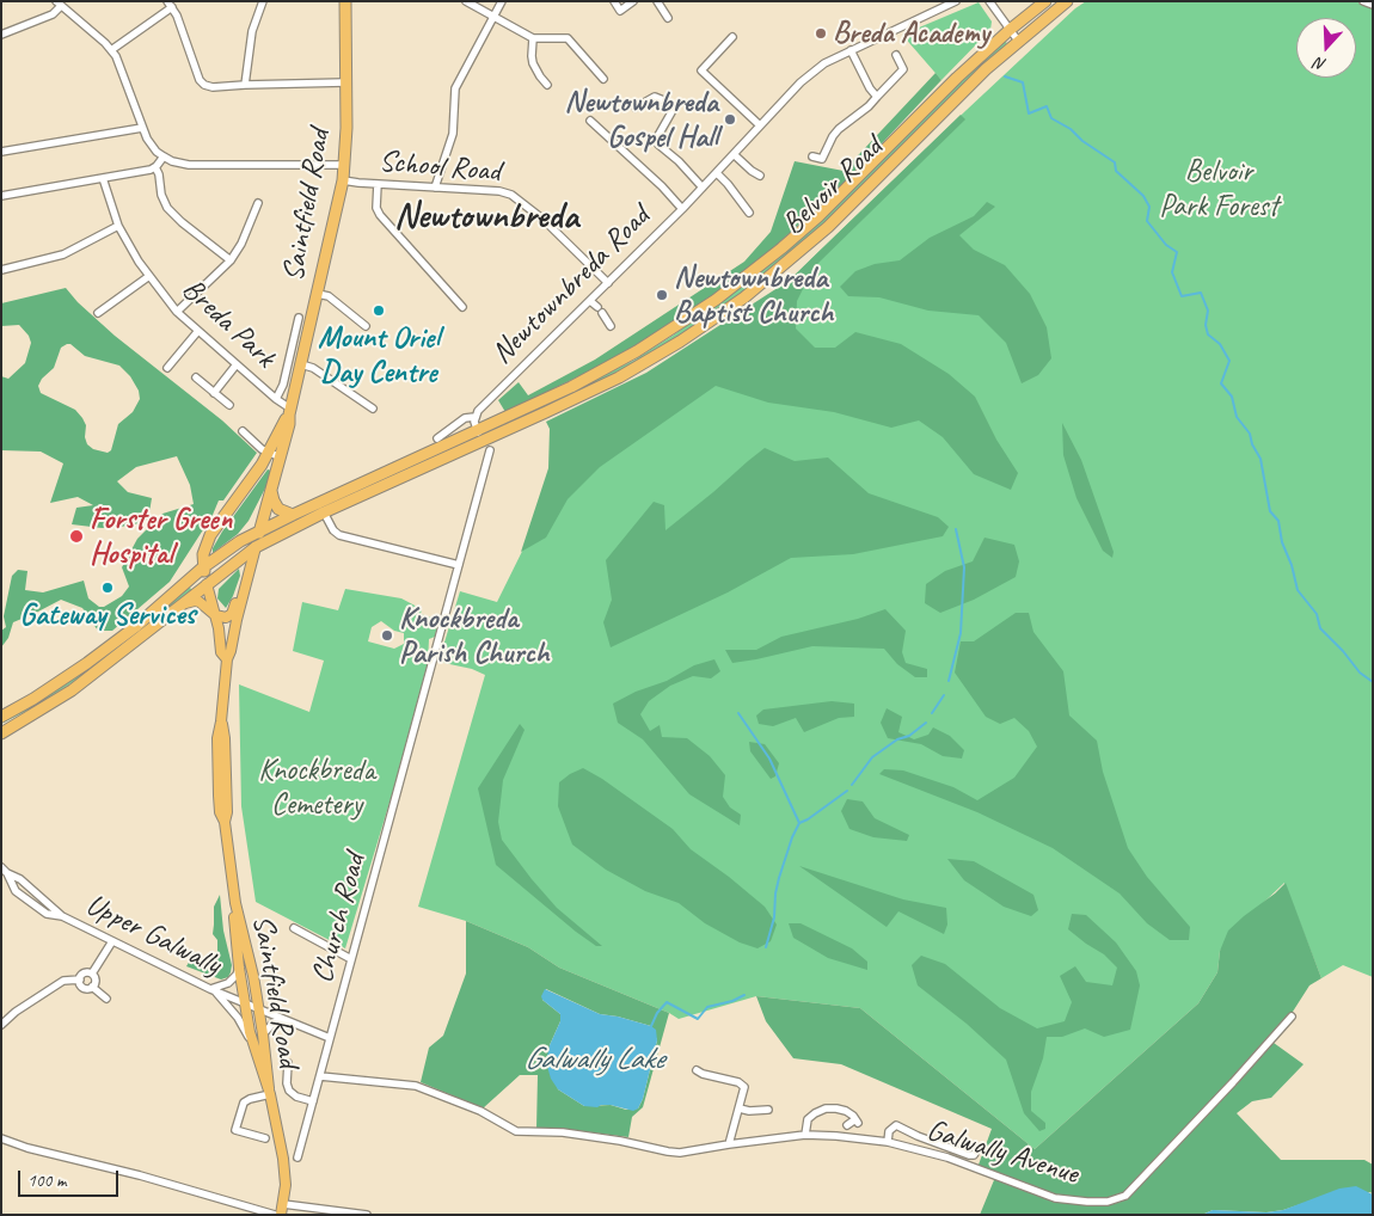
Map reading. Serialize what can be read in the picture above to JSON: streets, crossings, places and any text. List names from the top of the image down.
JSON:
{
  "streets": {
    "highway": ["Belvoir Road", "Saintfield Road"],
    "street": [
      "School Road",
      "Newtownbreda Road",
      "Breda Park",
      "Church Road",
      "Upper Galwally",
      "Galwally Avenue"
    ]
  },
  "crossings": [
    ["School Road", "Saintfield Road"],
    ["School Road", "Newtownbreda Road"],
    ["Saintfield Road", "Breda Park"],
    ["Saintfield Road", "Upper Galwally"],
    ["Church Road", "Upper Galwally"],
    ["Church Road", "Galwally Avenue"]
  ],
  "districts": ["Newtownbreda"],
  "water": ["Galwally Lake"],
  "parks": ["Belvoir Park Forest", "Knockbreda Cemetery"],
  "places": [
    "Breda Academy",
    "Newtownbreda Gospel Hall",
    "Newtownbreda Baptist Church",
    "Mount Oriel Day Centre",
    "Forster Green Hospital",
    "Gateway Services",
    "Knockbreda Parish Church"
  ],
  "scale_bar": "100 m",
  "north": "bottom"
}
